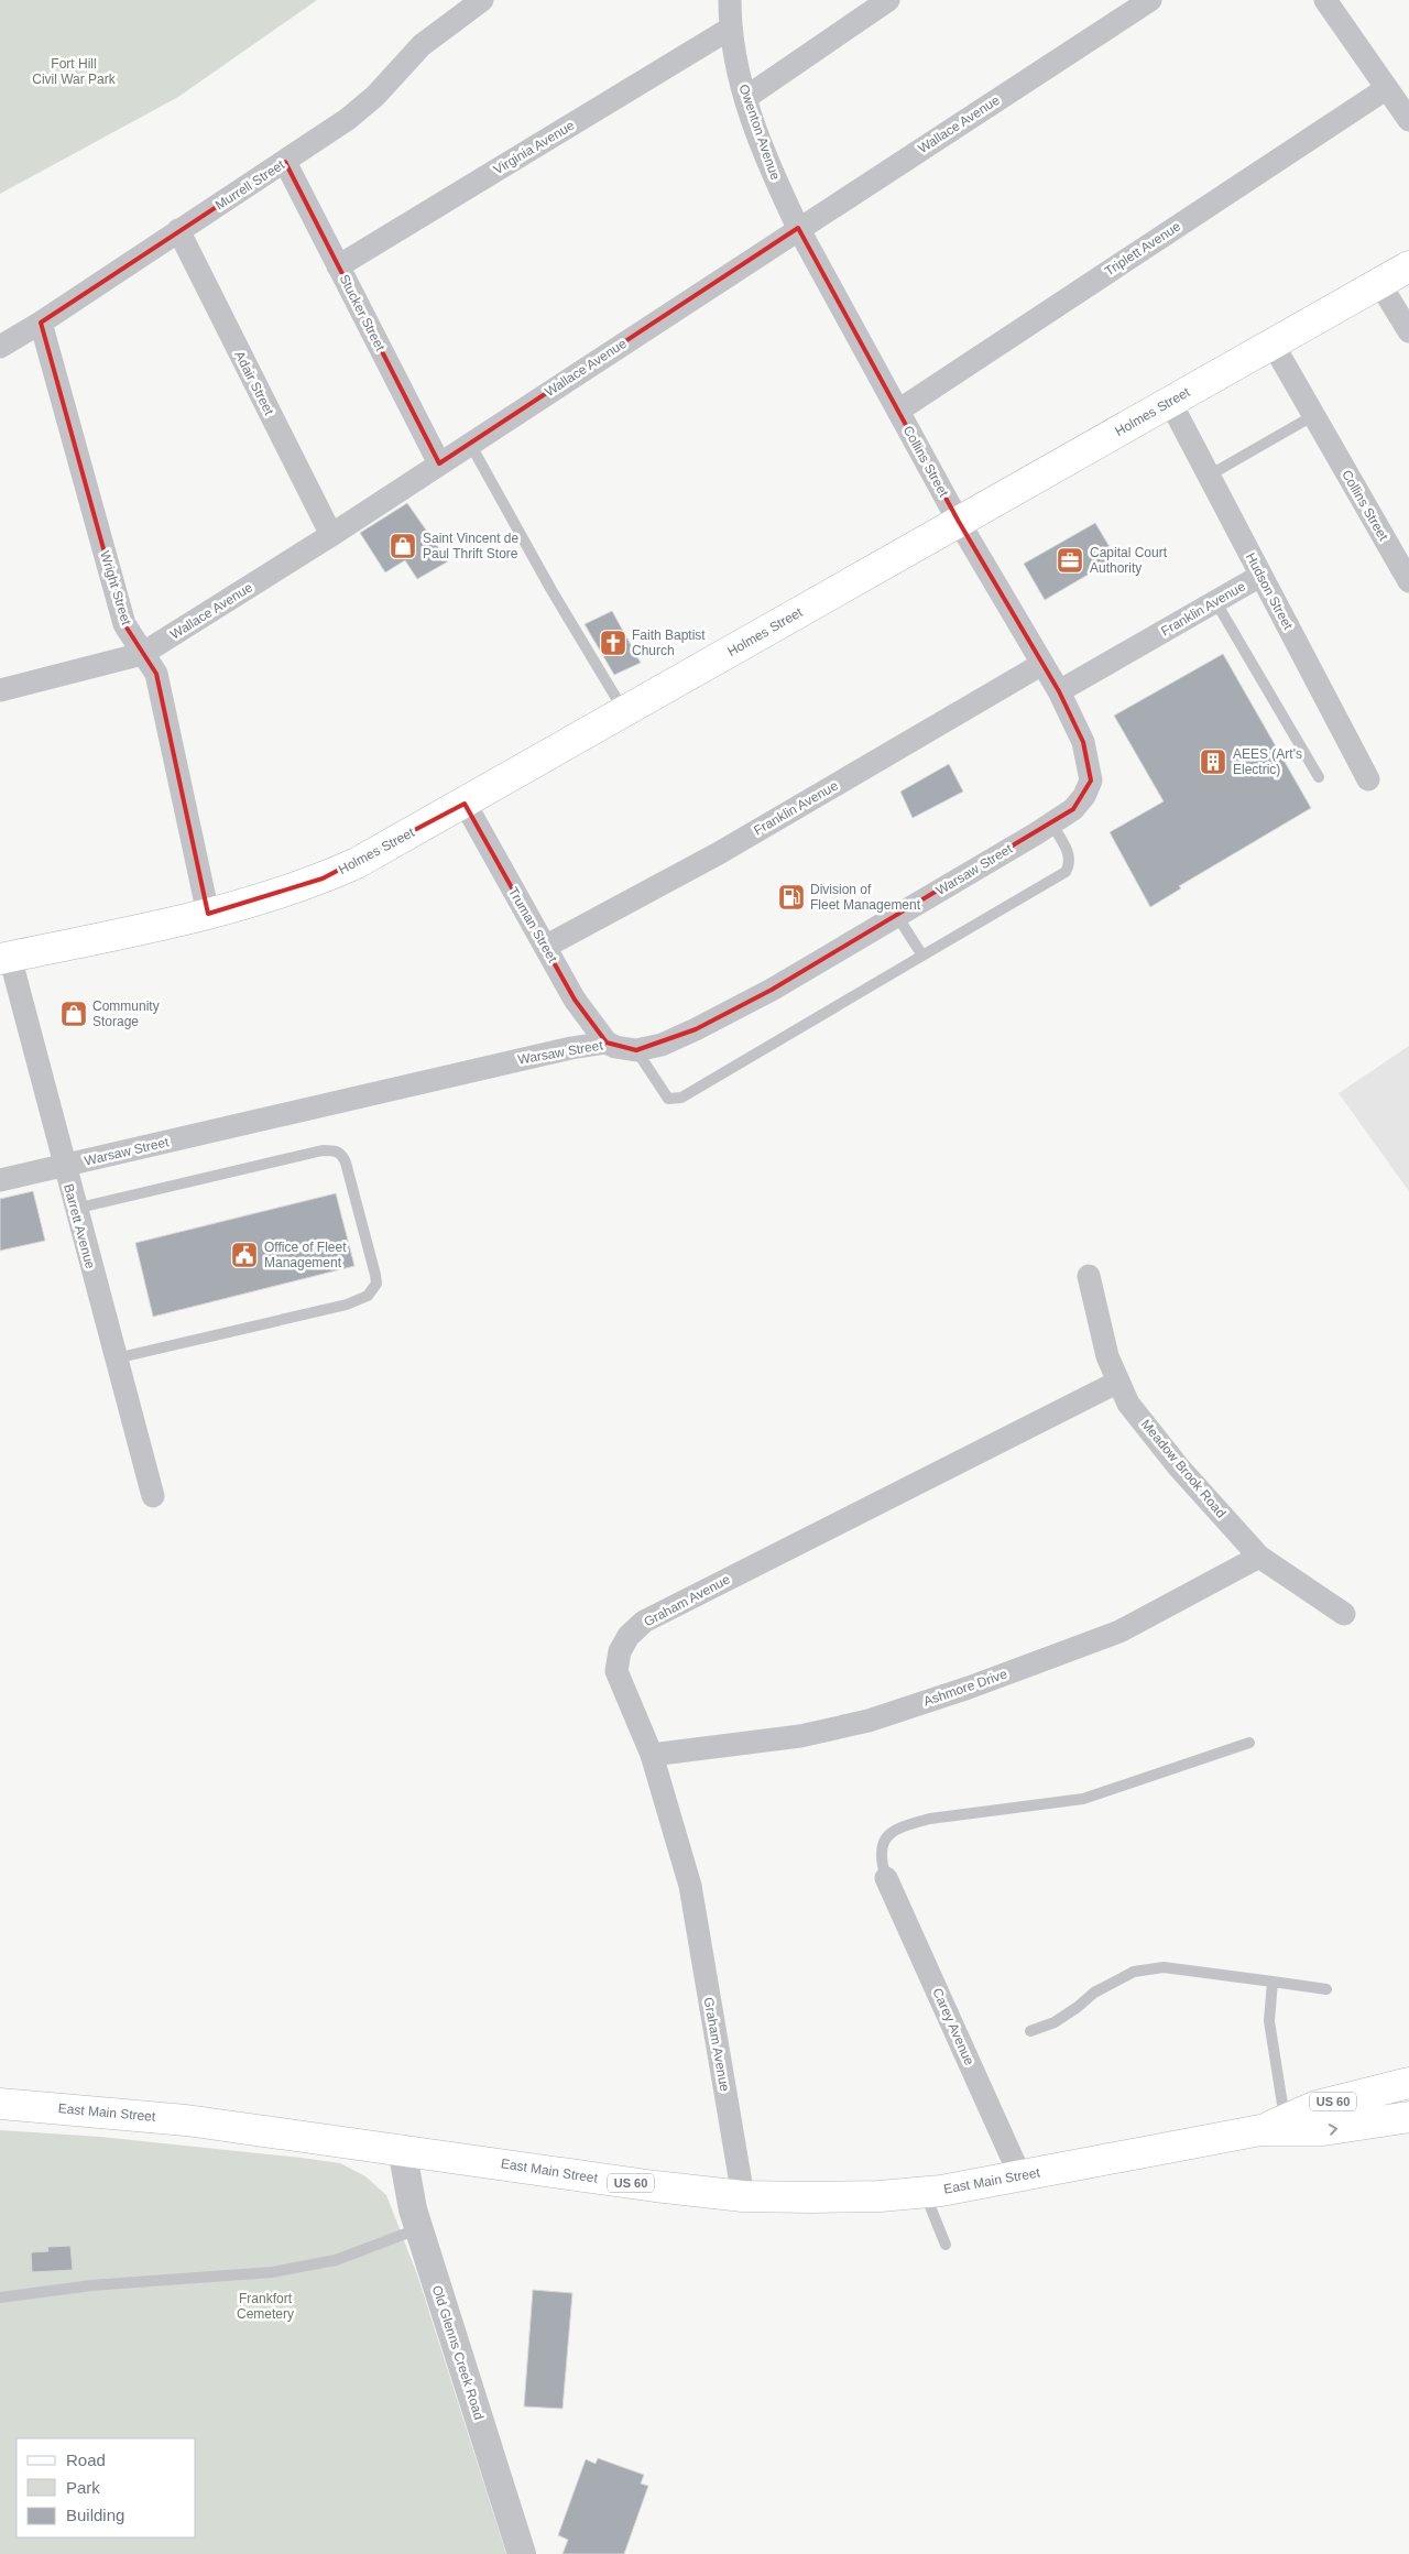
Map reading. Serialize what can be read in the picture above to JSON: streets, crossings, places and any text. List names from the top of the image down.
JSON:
{
  "streets": {
    "main road": ["Holmes Street", "US 60", "East Main Street"],
    "street": [
      "Wallace Avenue",
      "Owenton Avenue",
      "Virginia Avenue",
      "Murrell Street",
      "Triplett Avenue",
      "Stucker Street",
      "Adair Street",
      "Collins Street",
      "Wright Street",
      "Hudson Street",
      "Franklin Avenue",
      "Warsaw Street",
      "Truman Street",
      "Barrett Avenue",
      "Meadow Brook Road",
      "Graham Avenue",
      "Ashmore Drive",
      "Carey Avenue",
      "Old Glenns Creek Road"
    ]
  },
  "crossings": [
    ["Wallace Avenue", "Owenton Avenue"],
    ["Wallace Avenue", "Stucker Street"],
    ["Wallace Avenue", "Adair Street"],
    ["Wallace Avenue", "Collins Street"],
    ["Wallace Avenue", "Wright Street"],
    ["Owenton Avenue", "Virginia Avenue"],
    ["Owenton Avenue", "Collins Street"],
    ["Virginia Avenue", "Stucker Street"],
    ["Murrell Street", "Stucker Street"],
    ["Murrell Street", "Adair Street"],
    ["Murrell Street", "Wright Street"],
    ["Triplett Avenue", "Collins Street"],
    ["Holmes Street", "Collins Street"],
    ["Holmes Street", "Wright Street"],
    ["Holmes Street", "Hudson Street"],
    ["Holmes Street", "Truman Street"],
    ["Holmes Street", "Barrett Avenue"],
    ["Collins Street", "Franklin Avenue"],
    ["Collins Street", "Warsaw Street"],
    ["Hudson Street", "Franklin Avenue"],
    ["Franklin Avenue", "Warsaw Street"],
    ["Franklin Avenue", "Truman Street"],
    ["Warsaw Street", "Truman Street"],
    ["Warsaw Street", "Barrett Avenue"],
    ["Meadow Brook Road", "Graham Avenue"],
    ["Meadow Brook Road", "Ashmore Drive"],
    ["Graham Avenue", "Ashmore Drive"],
    ["Graham Avenue", "East Main Street"],
    ["Carey Avenue", "East Main Street"],
    ["East Main Street", "Old Glenns Creek Road"]
  ],
  "parks": ["Fort Hill Civil War Park", "Frankfort Cemetery"],
  "places": {
    "shop": ["Saint Vincent de Paul Thrift Store", "Community Storage"],
    "office": ["Capital Court Authority"],
    "church": ["Faith Baptist Church"],
    "building": ["AEES (Art's Electric)"],
    "fuel station": ["Division of Fleet Management"],
    "public building": ["Office of Fleet Management"]
  },
  "legend": ["Road", "Park", "Building"]
}
